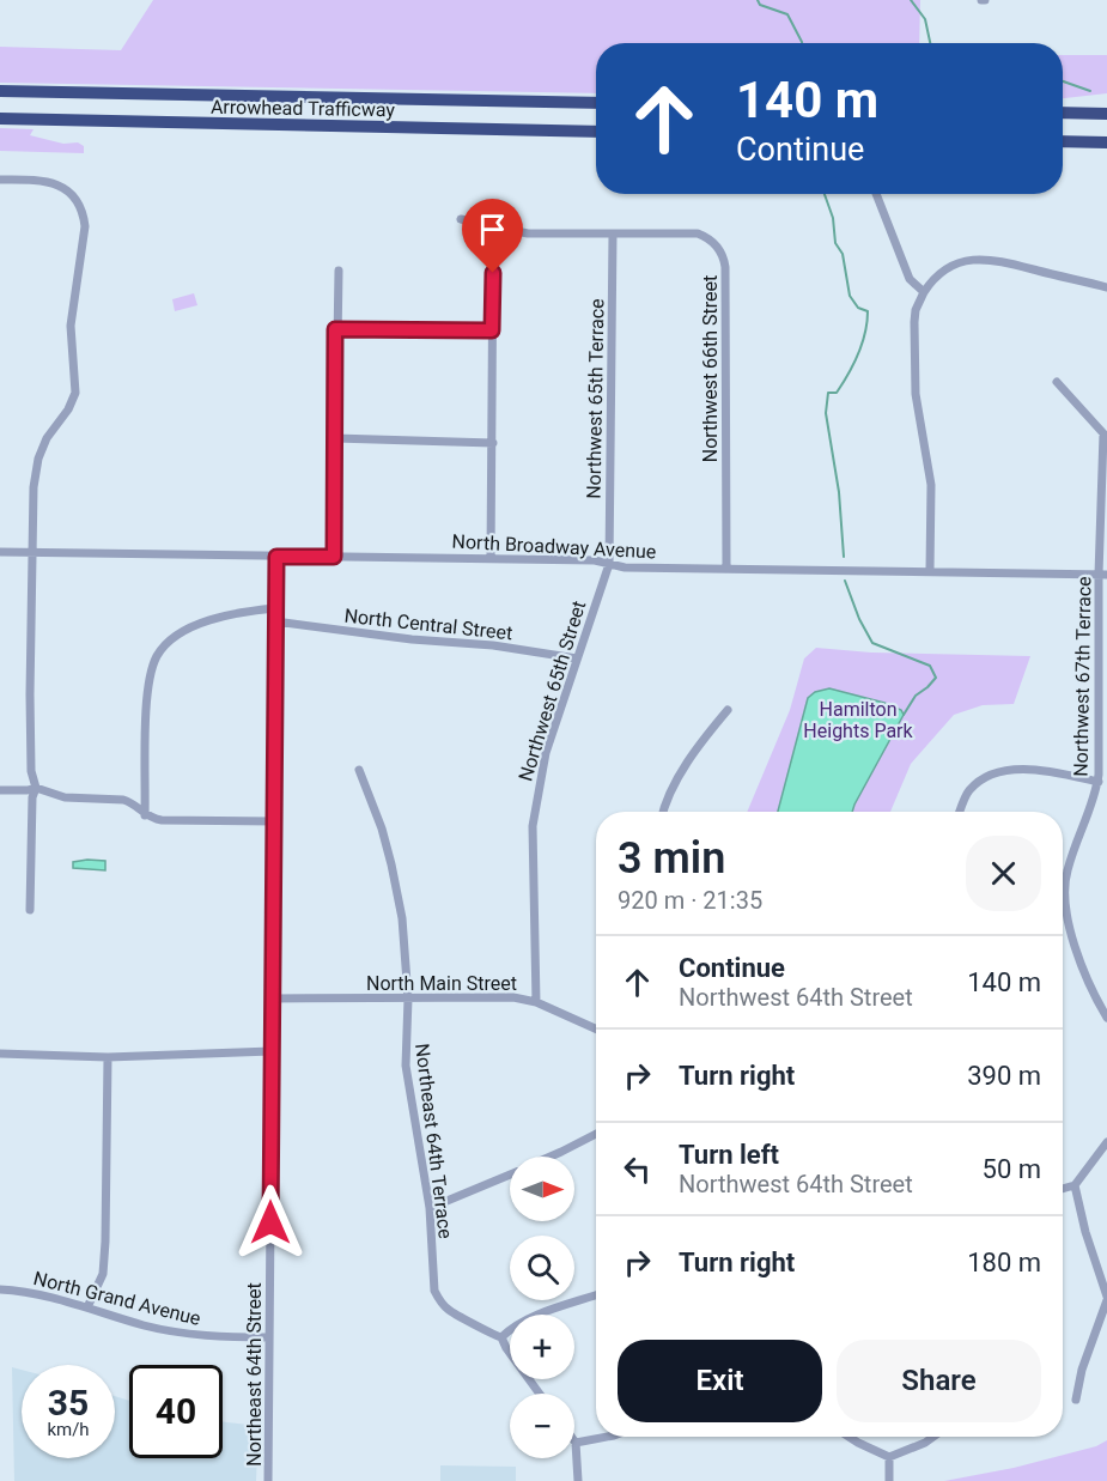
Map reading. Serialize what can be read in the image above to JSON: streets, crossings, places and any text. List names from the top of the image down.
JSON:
{
  "streets": {
    "highway": ["Arrowhead Trafficway"],
    "street": [
      "Northwest 66th Street",
      "Northwest 65th Terrace",
      "North Broadway Avenue",
      "North Central Street",
      "Northwest 67th Terrace",
      "Northwest 65th Street",
      "North Main Street",
      "Northeast 64th Terrace",
      "North Grand Avenue",
      "Northeast 64th Street"
    ]
  },
  "crossings": [
    ["Northwest 66th Street", "Northwest 65th Terrace"],
    ["Northwest 66th Street", "North Broadway Avenue"],
    ["Northwest 65th Terrace", "North Broadway Avenue"],
    ["Northwest 65th Terrace", "Northwest 65th Street"],
    ["North Broadway Avenue", "Northwest 67th Terrace"],
    ["North Broadway Avenue", "Northwest 65th Street"],
    ["North Broadway Avenue", "Northeast 64th Street"],
    ["North Central Street", "Northwest 65th Street"],
    ["North Central Street", "Northeast 64th Street"],
    ["Northwest 65th Street", "North Main Street"],
    ["North Main Street", "Northeast 64th Terrace"],
    ["North Main Street", "Northeast 64th Street"],
    ["North Grand Avenue", "Northeast 64th Street"]
  ],
  "parks": ["Hamilton Heights Park"],
  "north": "right",
  "page": {
    "turn": ["140 m", "Continue"],
    "heading": ["3 min", "920 m · 21:35"],
    "list": [
      {
        "name": "Continue",
        "note": "Northwest 64th Street",
        "value": "140 m"
      },
      {
        "name": "Turn right",
        "value": "390 m"
      },
      {
        "name": "Turn left",
        "note": "Northwest 64th Street",
        "value": "50 m"
      },
      {
        "name": "Turn right",
        "value": "180 m"
      }
    ],
    "map_buttons": ["+", "−"],
    "buttons": ["Exit", "Share"],
    "speed": "35 km/h",
    "limit": "40"
  }
}
